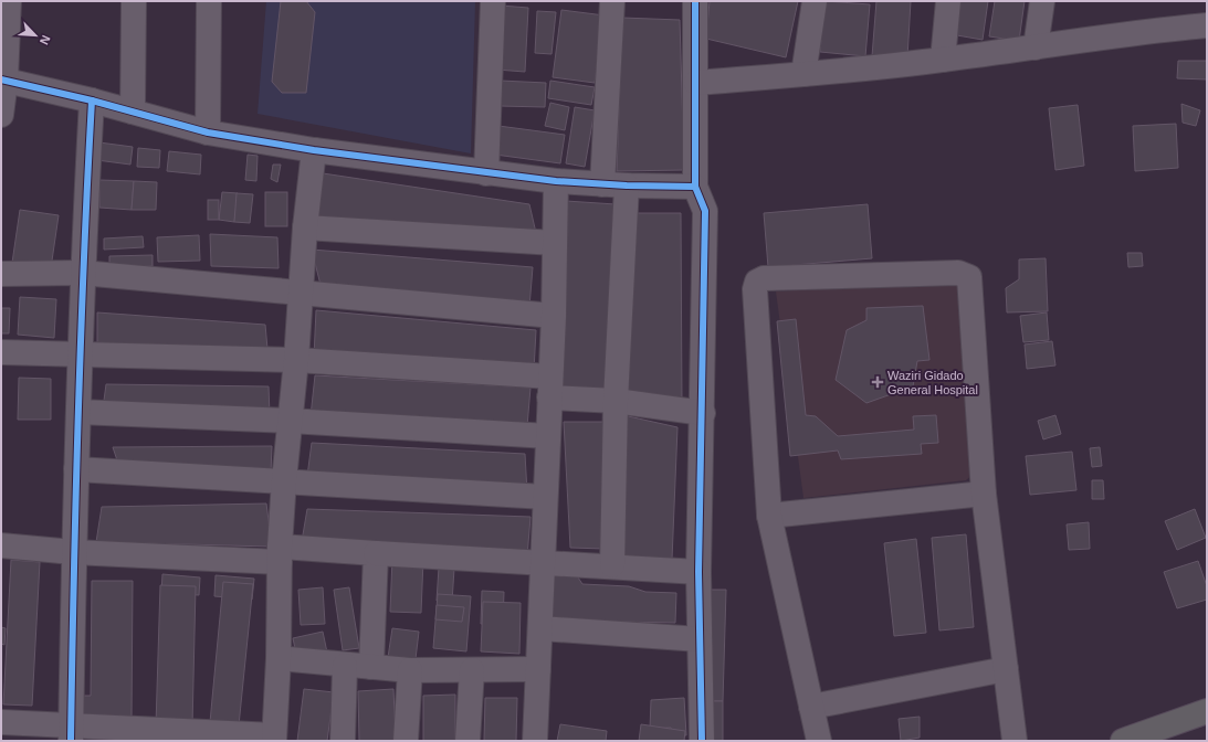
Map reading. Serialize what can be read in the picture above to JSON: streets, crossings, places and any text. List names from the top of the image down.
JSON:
{
  "places": {
    "health": ["Waziri Gidado General Hospital"]
  },
  "north": "bottom right"
}
